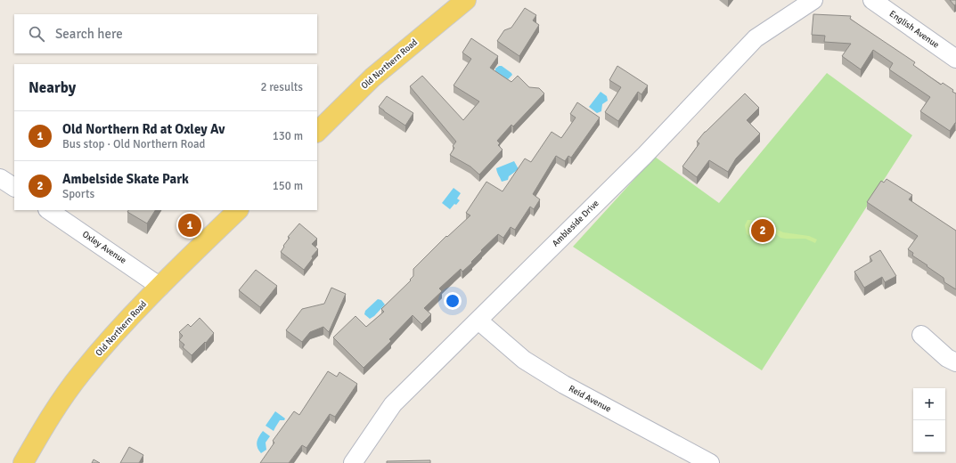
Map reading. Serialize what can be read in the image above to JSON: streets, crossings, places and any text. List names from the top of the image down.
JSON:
{
  "streets": {
    "main road": ["Old Northern Road"],
    "street": [
      "English Avenue",
      "Ambleside Drive",
      "Oxley Avenue",
      "Reid Avenue"
    ]
  },
  "crossings": [
    ["Old Northern Road", "Oxley Avenue"],
    ["Ambleside Drive", "Reid Avenue"]
  ],
  "page": {
    "search": "Search here",
    "heading": ["Nearby", "2 results"],
    "list": [
      {
        "mark": "1",
        "name": "Old Northern Rd at Oxley Av",
        "note": "Bus stop · Old Northern Road",
        "value": "130 m"
      },
      {
        "mark": "2",
        "name": "Ambelside Skate Park",
        "note": "Sports",
        "value": "150 m"
      }
    ],
    "pins": ["1", "2"],
    "map_buttons": ["+", "−"]
  }
}
